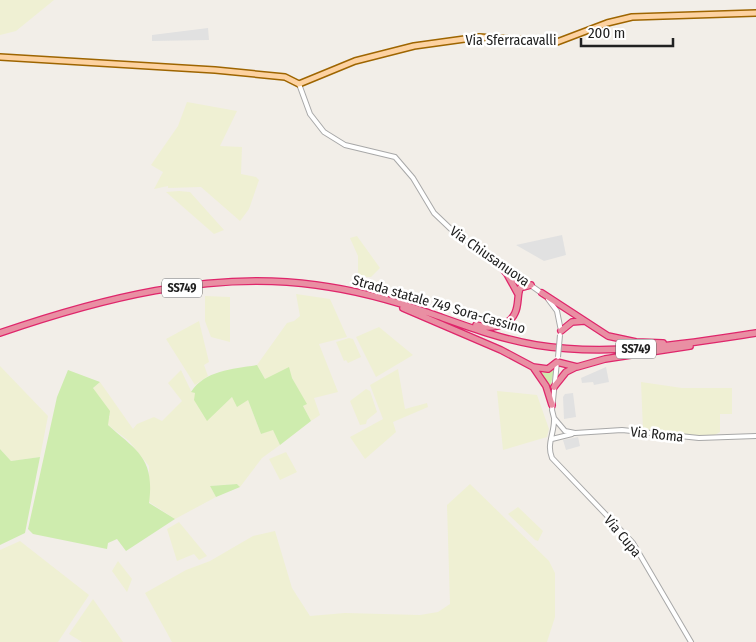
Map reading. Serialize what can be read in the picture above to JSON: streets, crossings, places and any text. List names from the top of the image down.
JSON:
{
  "streets": {
    "highway": ["SS749", "Strada statale 749 Sora-Cassino"],
    "main road": ["Via Sferracavalli"],
    "street": ["Via Chiusanuova", "Via Roma", "Via Cupa"]
  },
  "crossings": [
    ["Via Sferracavalli", "Via Chiusanuova"],
    ["Via Chiusanuova", "Via Cupa"]
  ],
  "scale_bar": "200 m"
}
